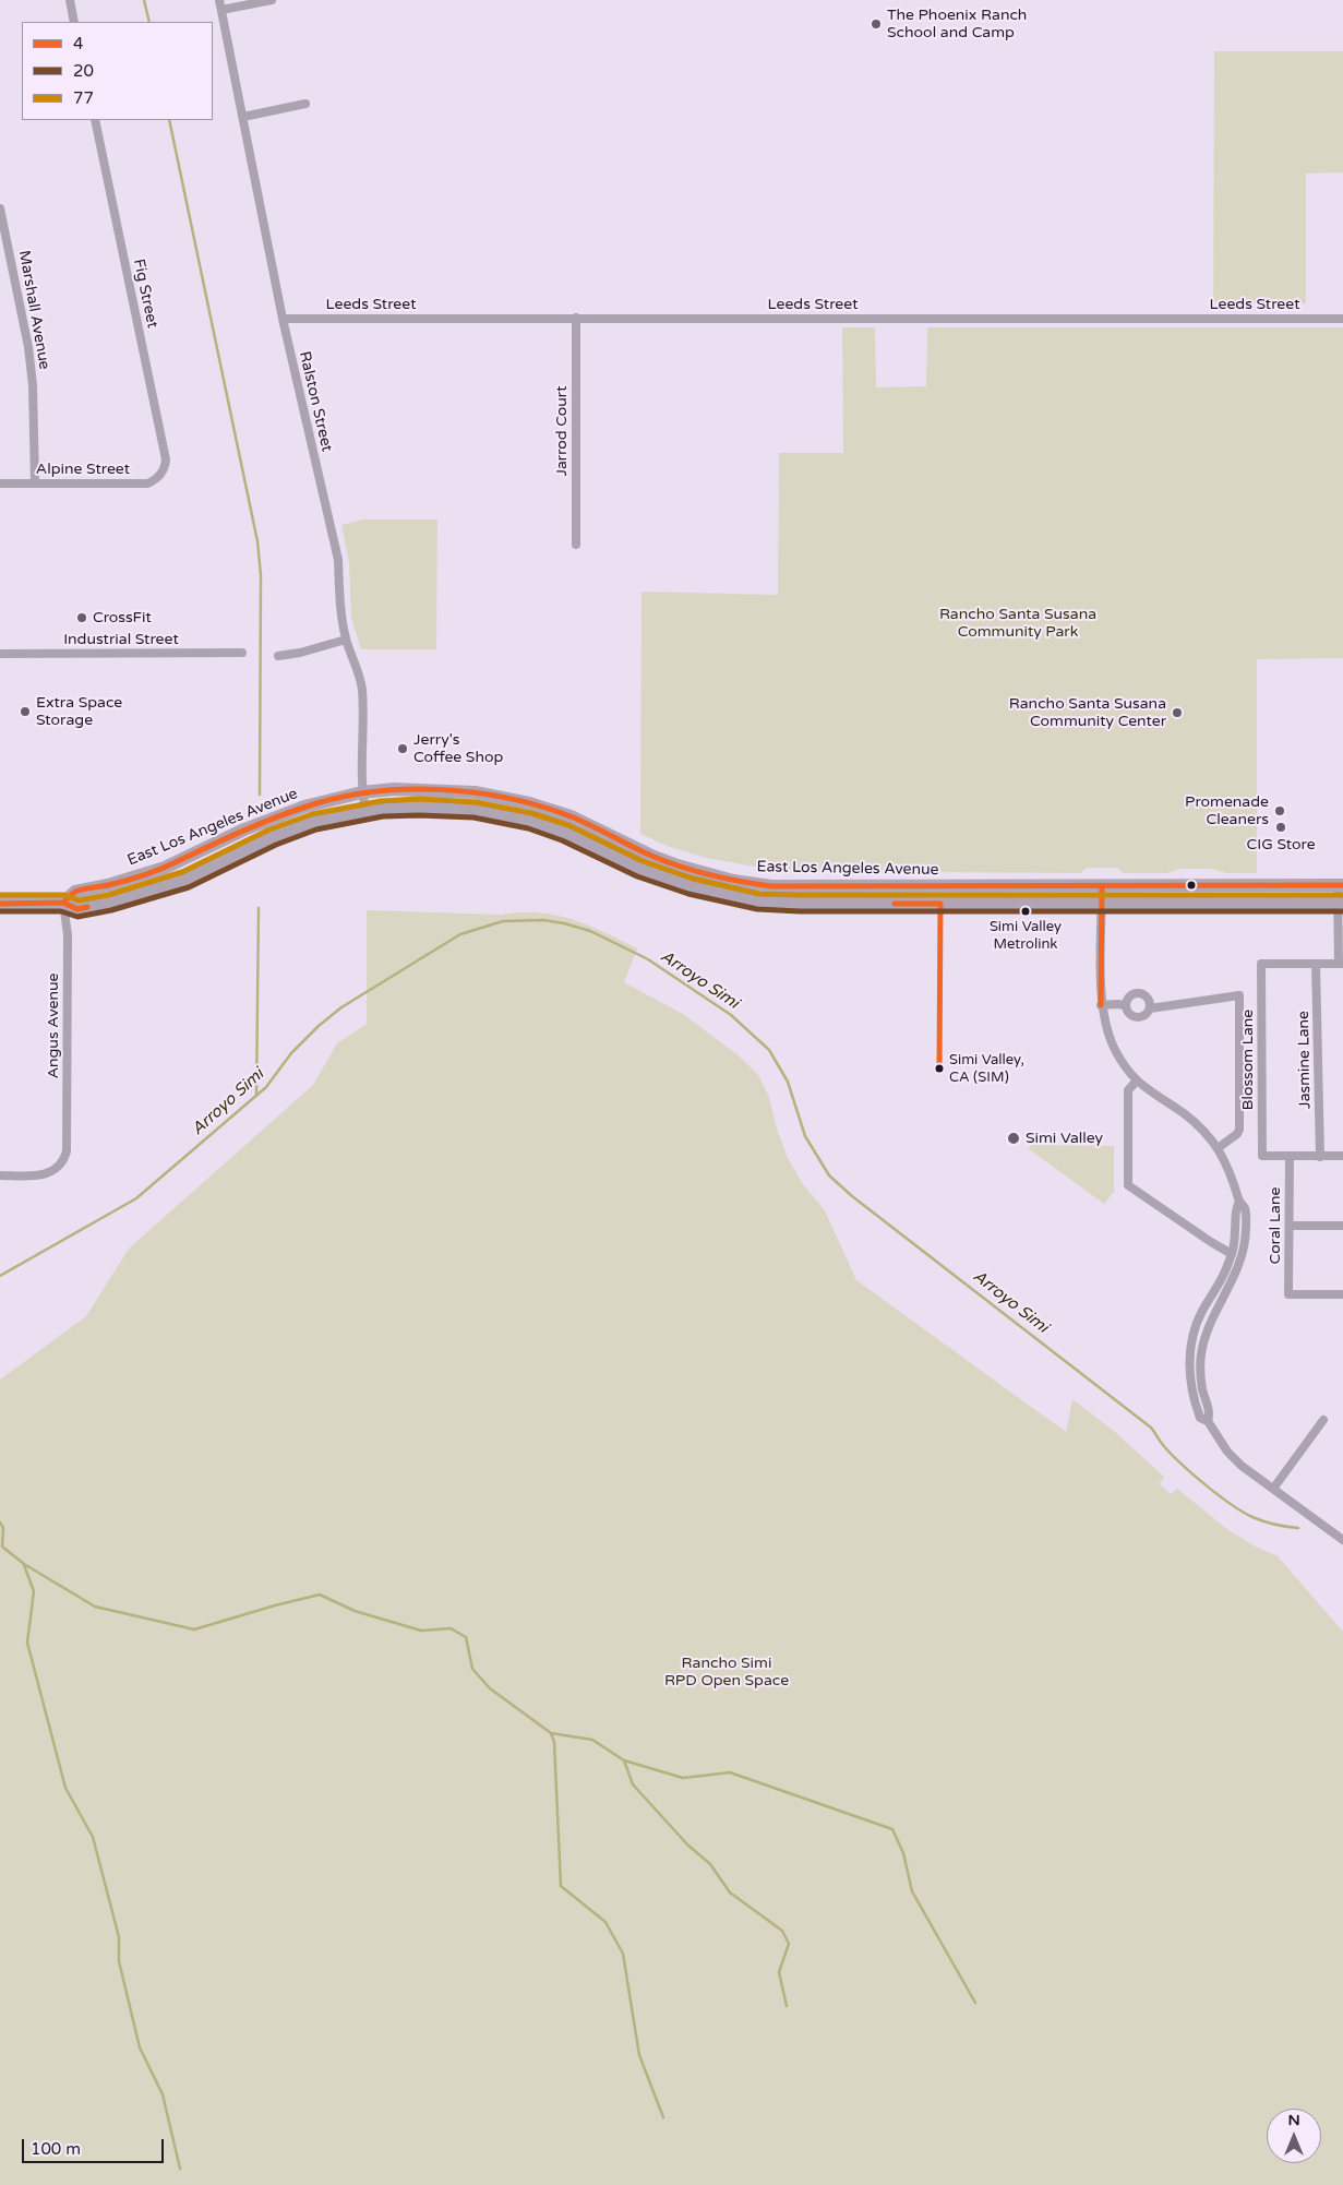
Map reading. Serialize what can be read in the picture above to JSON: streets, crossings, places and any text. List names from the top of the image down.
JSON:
{
  "streets": {
    "main road": ["East Los Angeles Avenue"],
    "street": [
      "Fig Street",
      "Leeds Street",
      "Marshall Avenue",
      "Ralston Street",
      "Jarrod Court",
      "Alpine Street",
      "Industrial Street",
      "Angus Avenue",
      "Blossom Lane",
      "Jasmine Lane",
      "Coral Lane"
    ]
  },
  "crossings": [
    ["Fig Street", "Alpine Street"],
    ["Leeds Street", "Ralston Street"],
    ["Leeds Street", "Jarrod Court"],
    ["Marshall Avenue", "Alpine Street"],
    ["Ralston Street", "East Los Angeles Avenue"],
    ["East Los Angeles Avenue", "Angus Avenue"],
    ["Blossom Lane", "Jasmine Lane"],
    ["Blossom Lane", "Coral Lane"]
  ],
  "water": ["Arroyo Simi"],
  "parks": ["Rancho Santa Susana Community Park", "Rancho Simi RPD Open Space"],
  "places": [
    "The Phoenix Ranch School and Camp",
    "CrossFit",
    "Extra Space Storage",
    "Rancho Santa Susana Community Center",
    "Jerry's Coffee Shop",
    "Promenade Cleaners",
    "CIG Store",
    "Simi Valley Metrolink",
    "Simi Valley, CA (SIM)",
    "Simi Valley"
  ],
  "lines": ["transit line 4", "transit line 77", "transit line 20"],
  "legend": ["4", "20", "77"],
  "scale_bar": "100 m",
  "north": "top"
}
